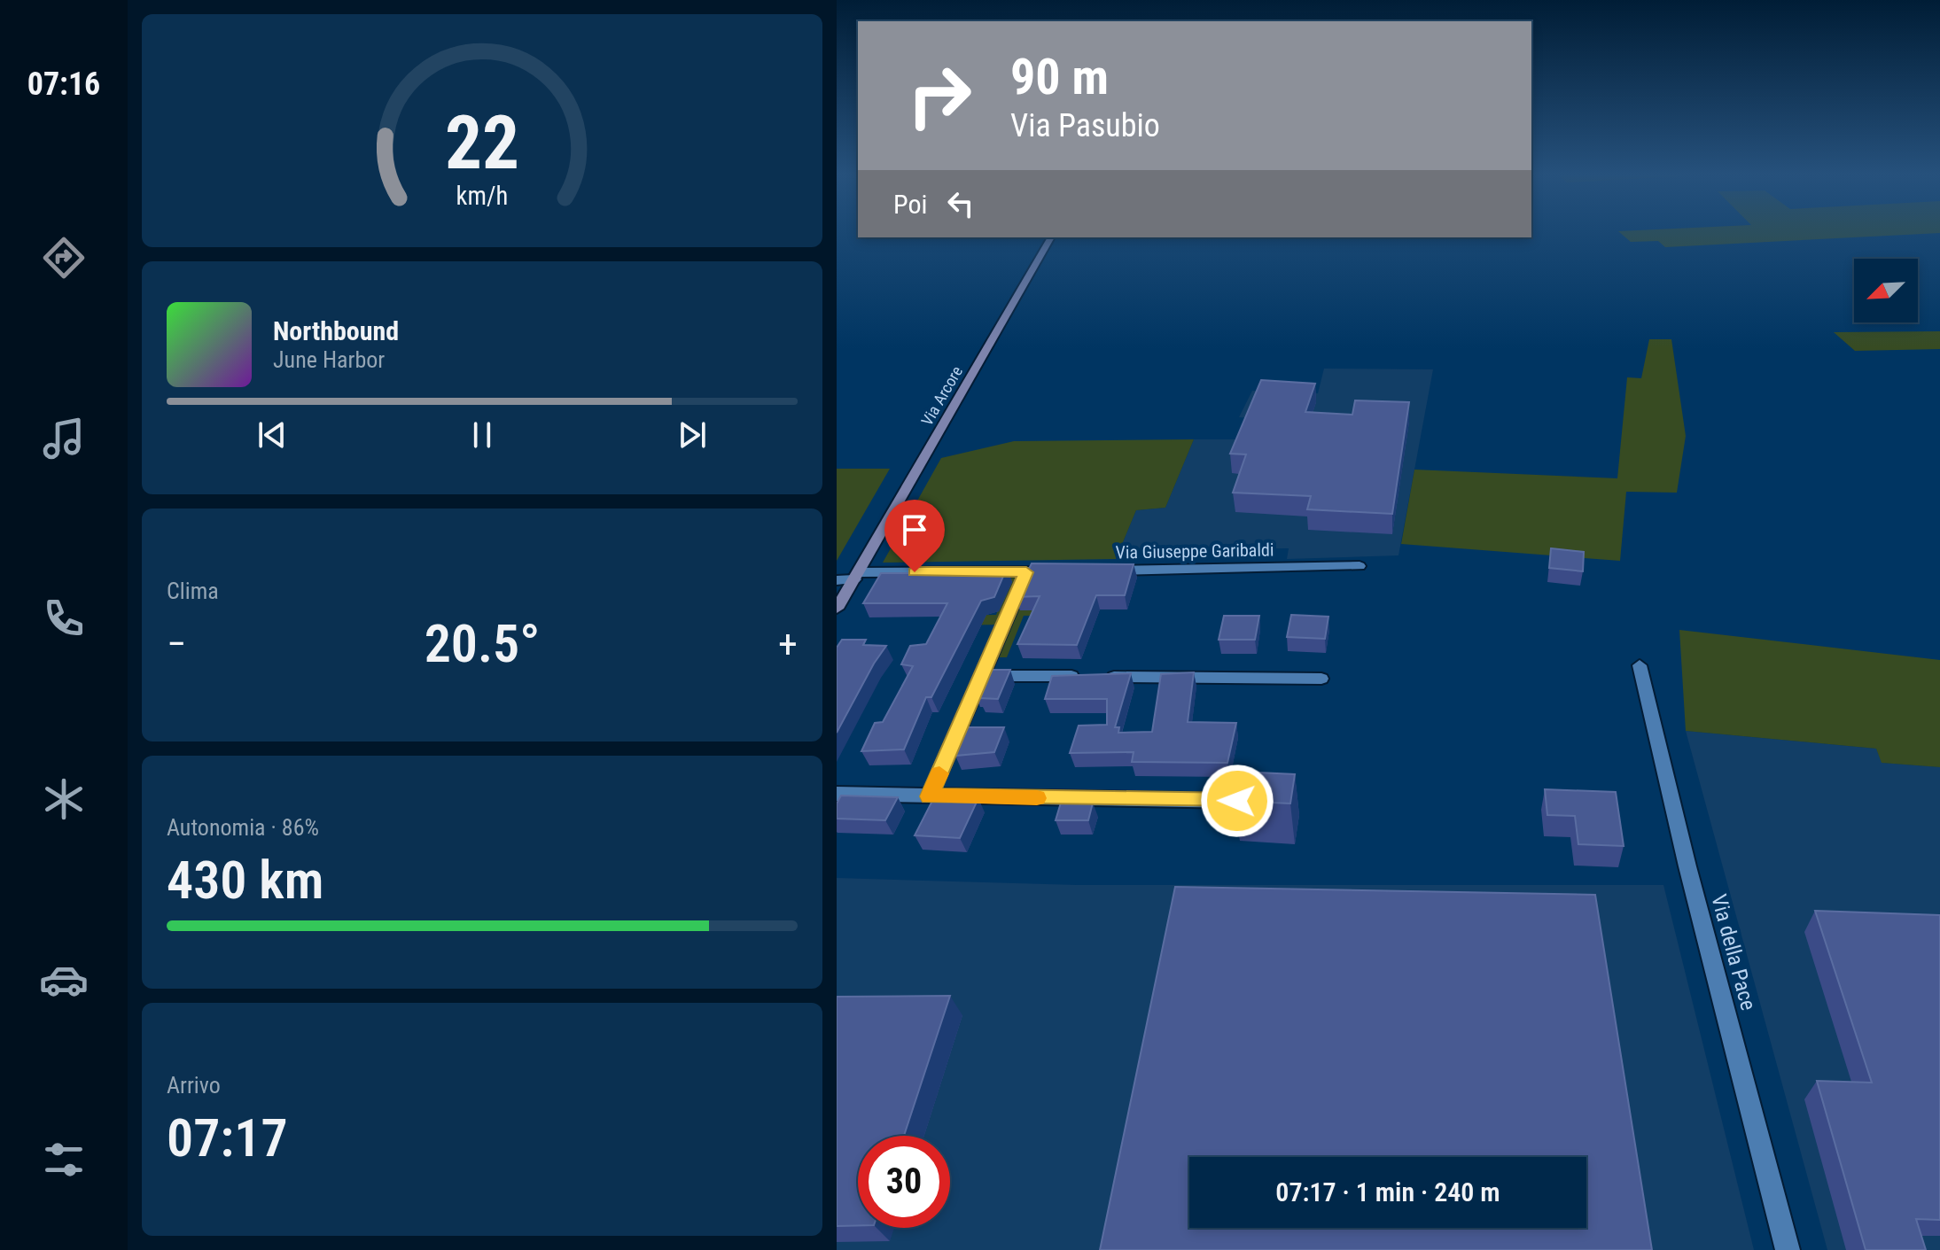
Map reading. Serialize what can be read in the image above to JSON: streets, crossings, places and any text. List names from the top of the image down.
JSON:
{
  "streets": {
    "street": ["Via Arcore", "Via Giuseppe Garibaldi", "Via della Pace"]
  },
  "north": "bottom left",
  "page": {
    "tabs": "07:16",
    "turn": ["90 m", "Via Pasubio"],
    "then": "Poi",
    "song": ["Northbound", "June Harbor"],
    "tile": [
      "Clima",
      ["Autonomia · 86%", "430 km"],
      ["Arrivo", "07:17"]
    ],
    "heat": ["−", "20.5°", "+"],
    "limit": "30",
    "trip": "07:17 · 1 min · 240 m",
    "gauge": ["22", "km/h"]
  }
}
